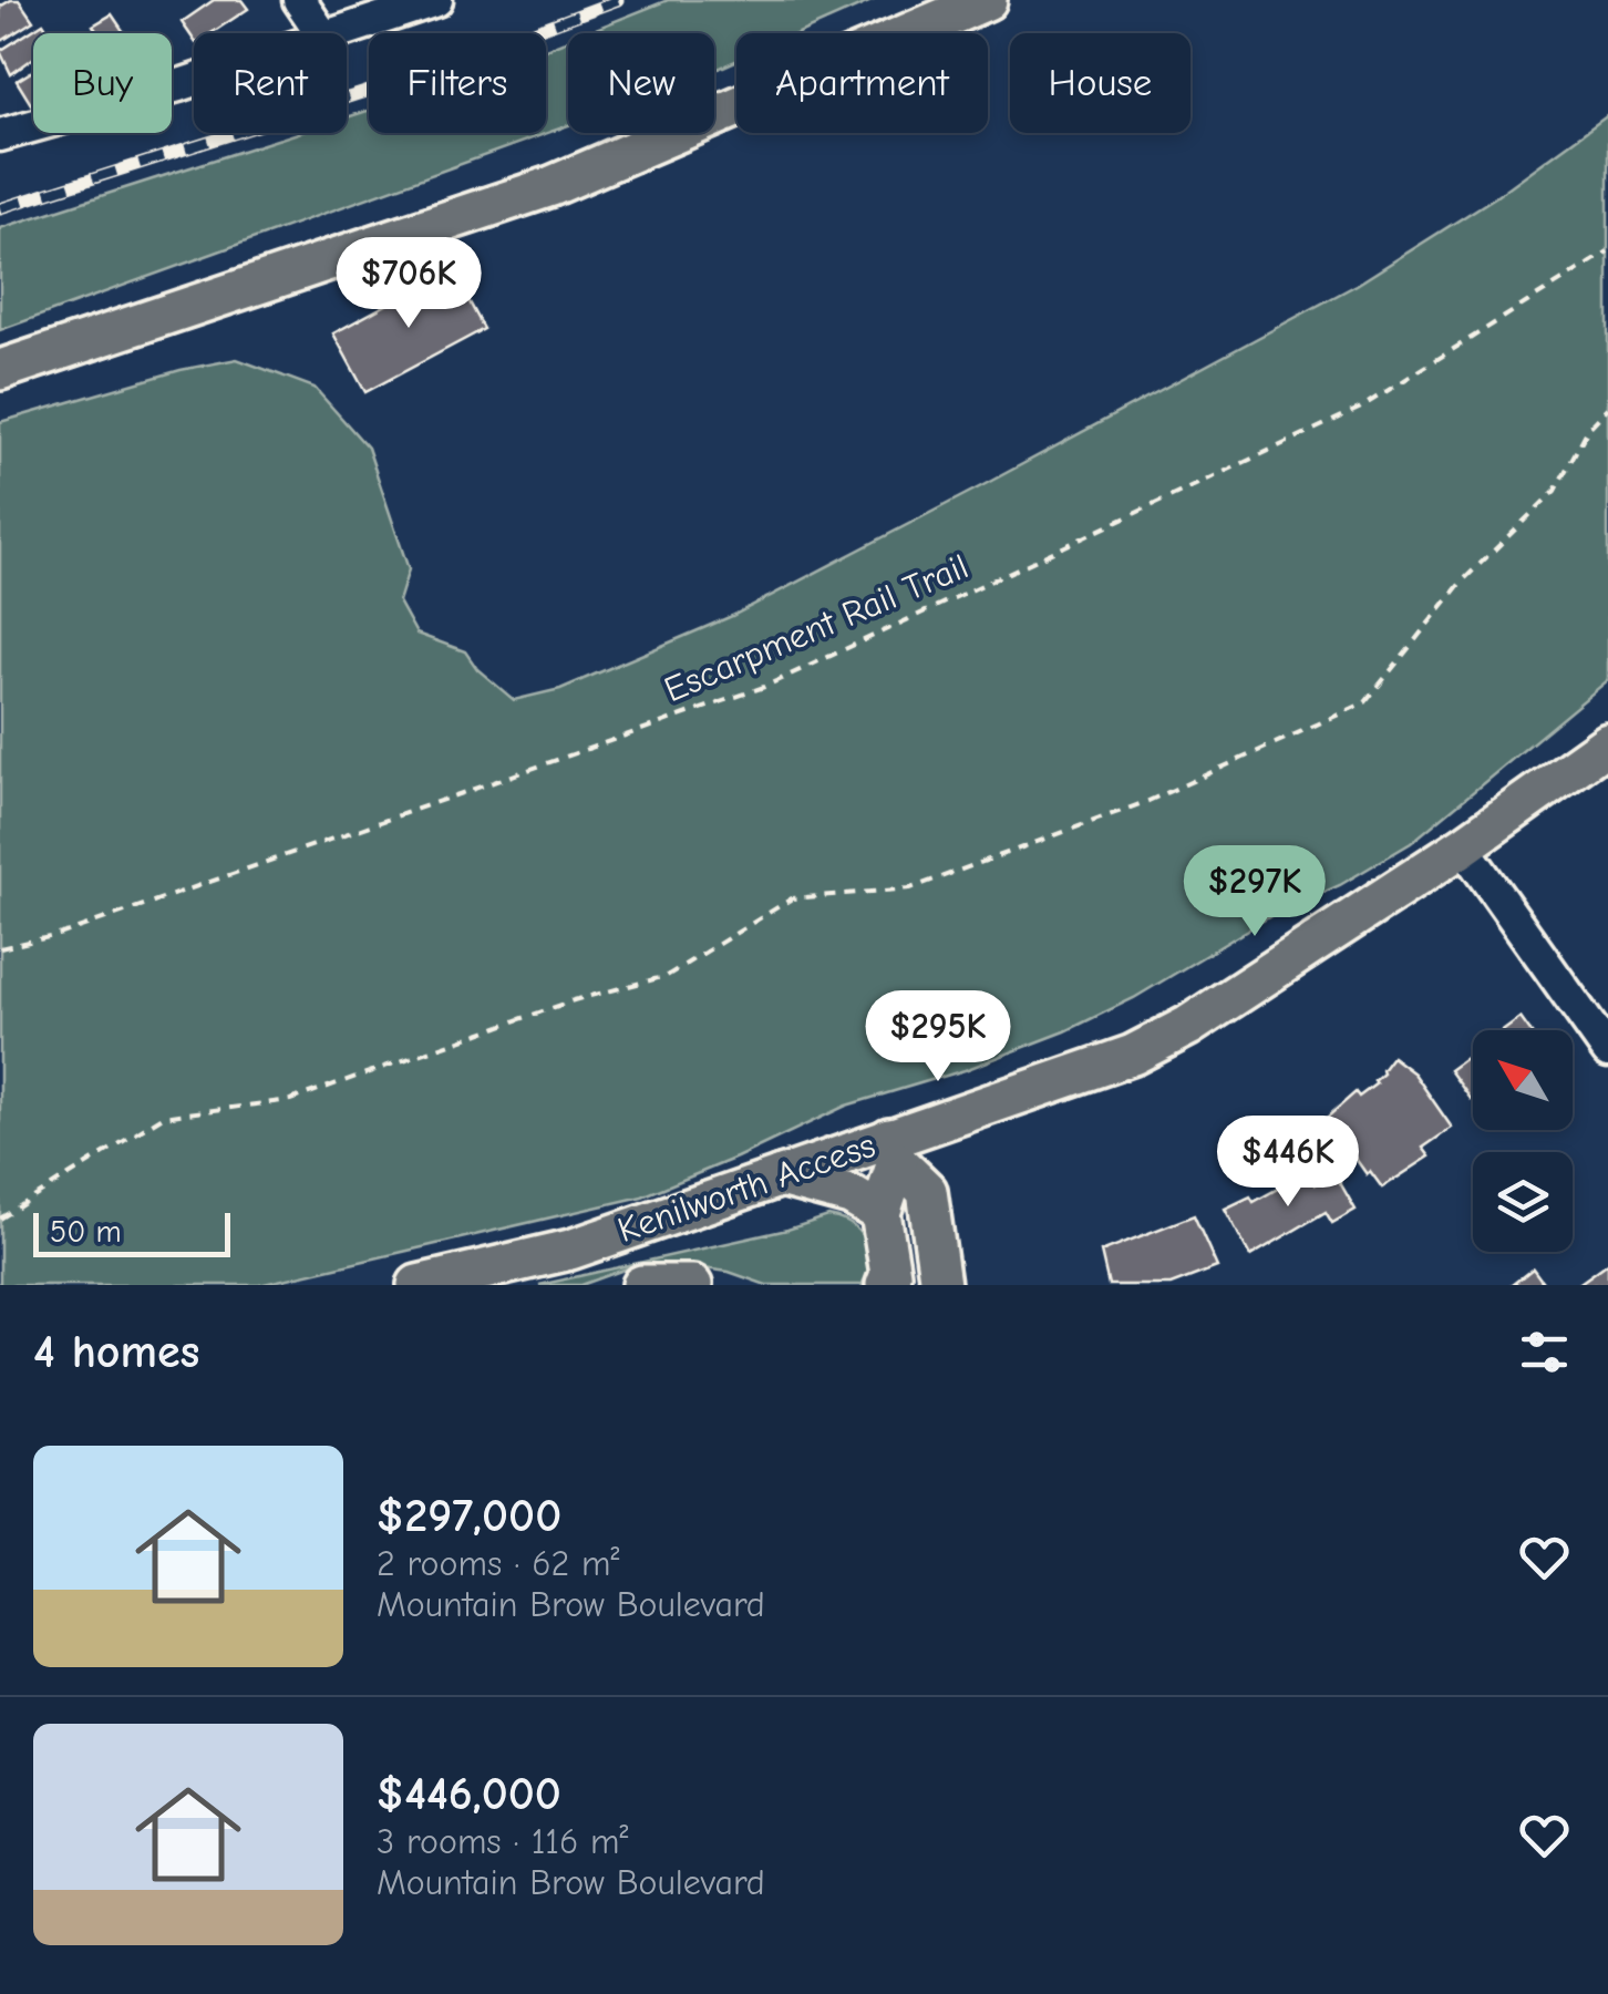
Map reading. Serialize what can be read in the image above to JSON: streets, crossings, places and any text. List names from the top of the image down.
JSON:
{
  "streets": {
    "main road": ["Kenilworth Access"],
    "path": ["Escarpment Rail Trail"]
  },
  "scale_bar": "50 m",
  "north": "top left",
  "page": {
    "chip": [
      "Buy",
      "Rent",
      "Filters",
      "New",
      "Apartment",
      "House"
    ],
    "price": [
      "$706K",
      "$297K",
      "$295K",
      "$446K"
    ],
    "scale": "50 m",
    "heading": "4 homes",
    "list": [
      {
        "name": "$297,000",
        "note": "2 rooms · 62 m² · Mountain Brow Boulevard"
      },
      {
        "name": "$446,000",
        "note": "3 rooms · 116 m² · Mountain Brow Boulevard"
      }
    ]
  }
}
